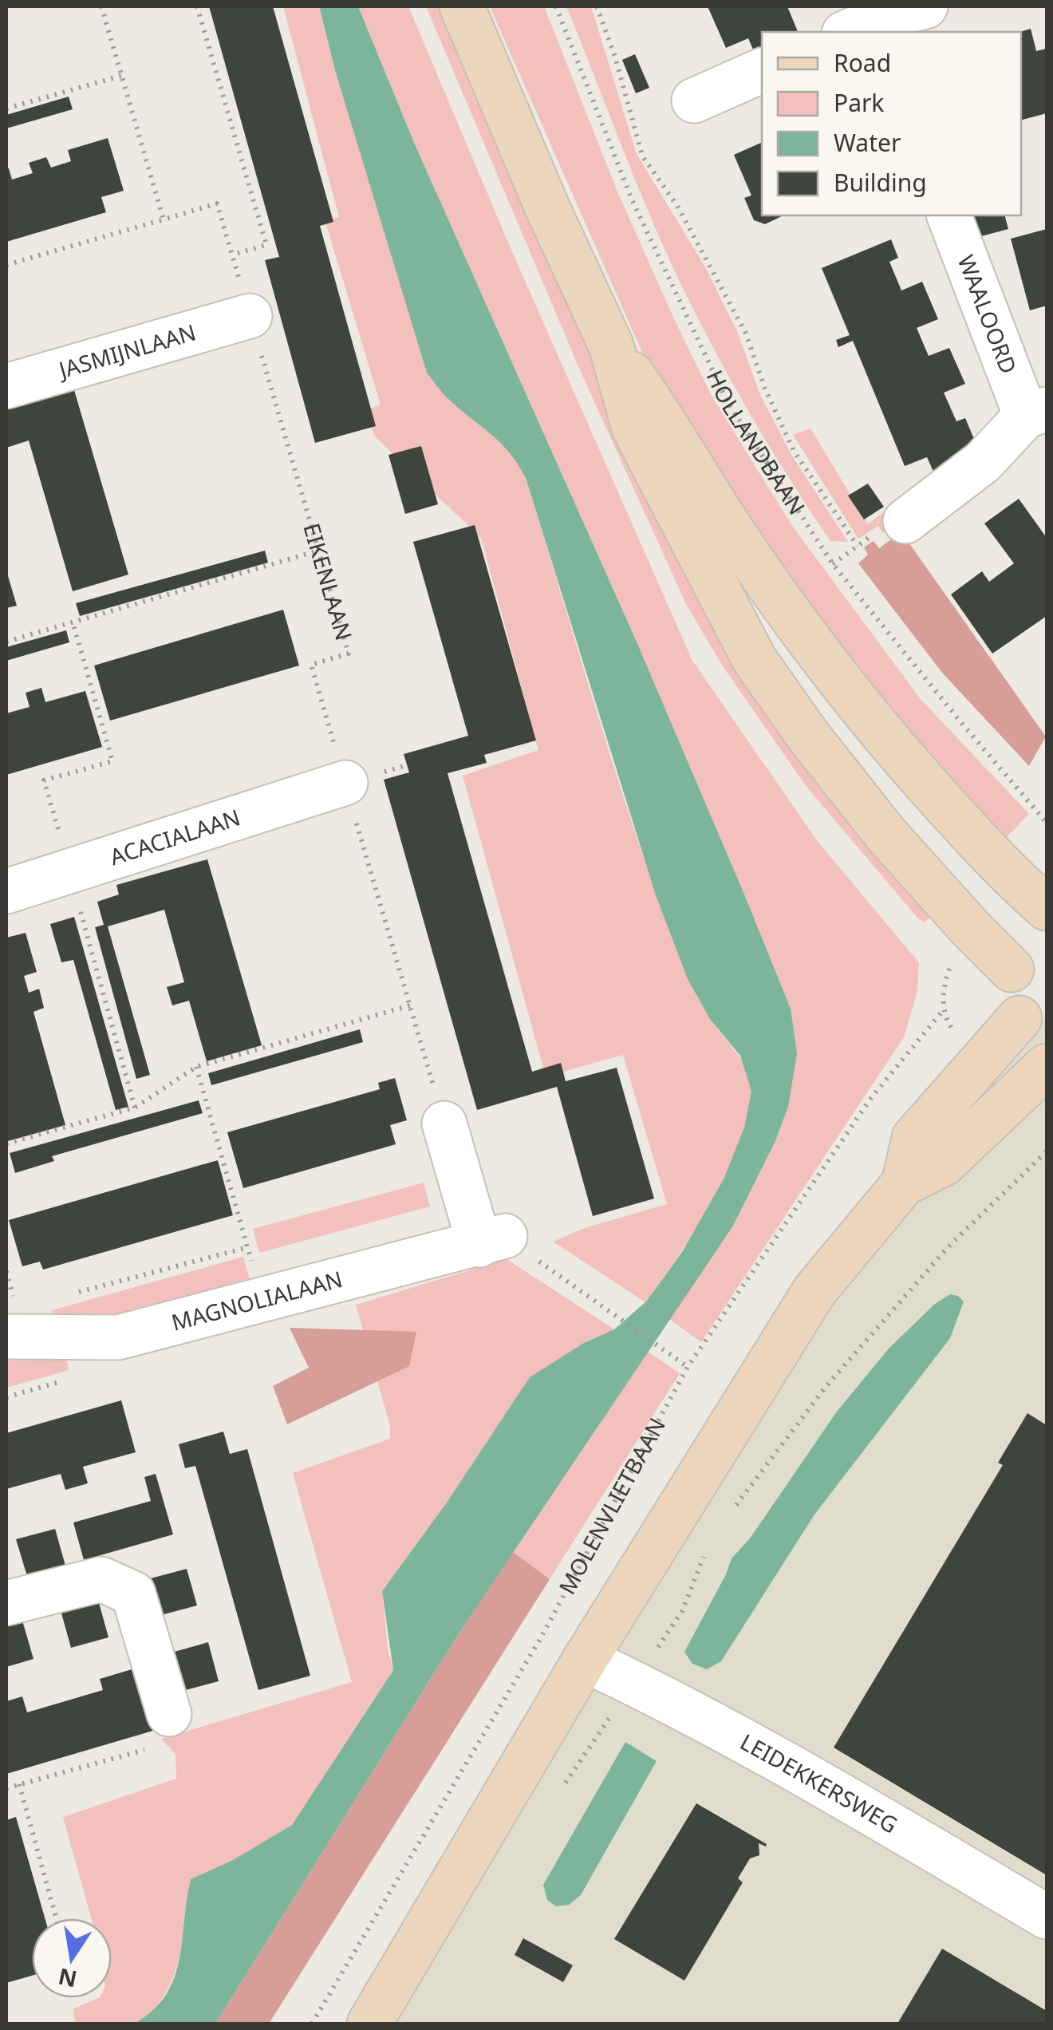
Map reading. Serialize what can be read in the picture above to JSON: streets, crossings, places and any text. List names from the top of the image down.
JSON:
{
  "streets": {
    "street": [
      "WAALOORD",
      "JASMIJNLAAN",
      "ACACIALAAN",
      "MAGNOLIALAAN",
      "LEIDEKKERSWEG"
    ],
    "path": ["HOLLANDBAAN", "EIKENLAAN", "MOLENVLIETBAAN"]
  },
  "crossings": [
    ["JASMIJNLAAN", "EIKENLAAN"],
    ["EIKENLAAN", "ACACIALAAN"]
  ],
  "legend": [
    "Road",
    "Park",
    "Water",
    "Building"
  ],
  "north": "bottom"
}
